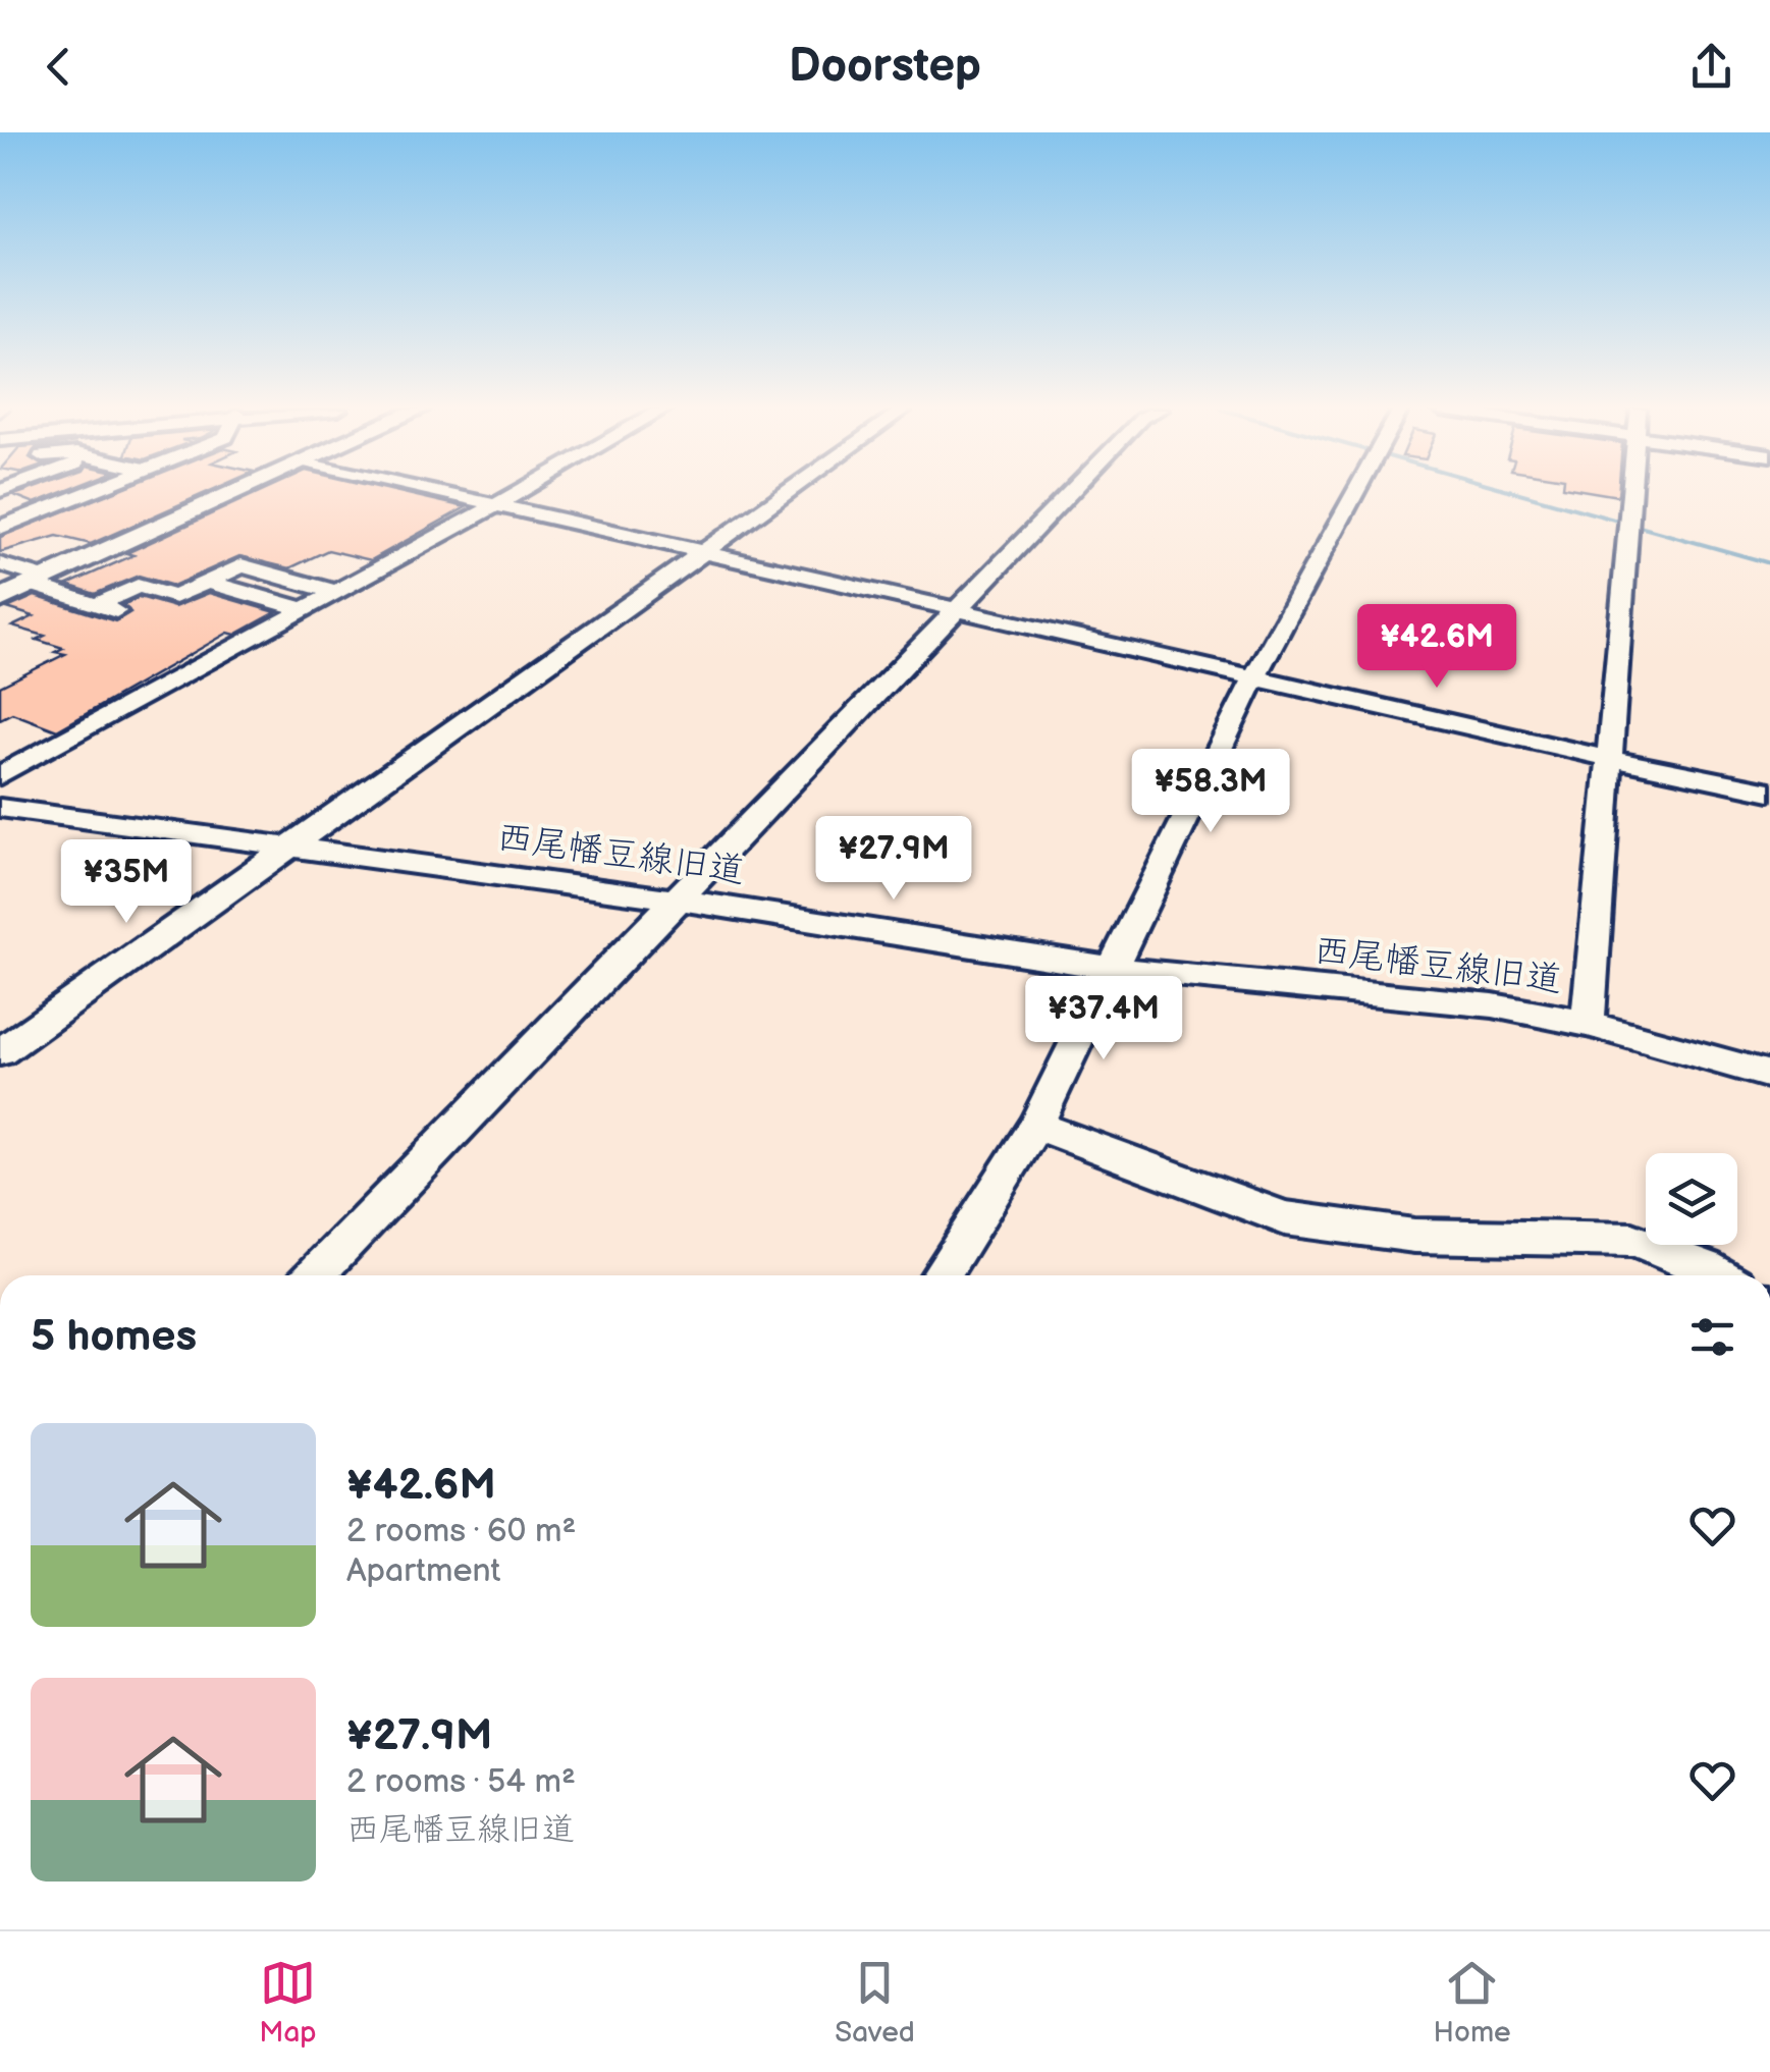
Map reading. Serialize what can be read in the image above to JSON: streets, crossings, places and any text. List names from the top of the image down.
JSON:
{
  "streets": {
    "street": ["西尾幡豆線旧道"]
  },
  "page": {
    "header": "Doorstep",
    "price": [
      "¥42.6M",
      "¥58.3M",
      "¥27.9M",
      "¥35M",
      "¥37.4M"
    ],
    "heading": "5 homes",
    "list": [
      {
        "name": "¥42.6M",
        "note": "2 rooms · 60 m² · Apartment"
      },
      {
        "name": "¥27.9M",
        "note": "2 rooms · 54 m² · 西尾幡豆線旧道"
      }
    ],
    "tabs": ["Map", "Saved", "Home"]
  }
}
